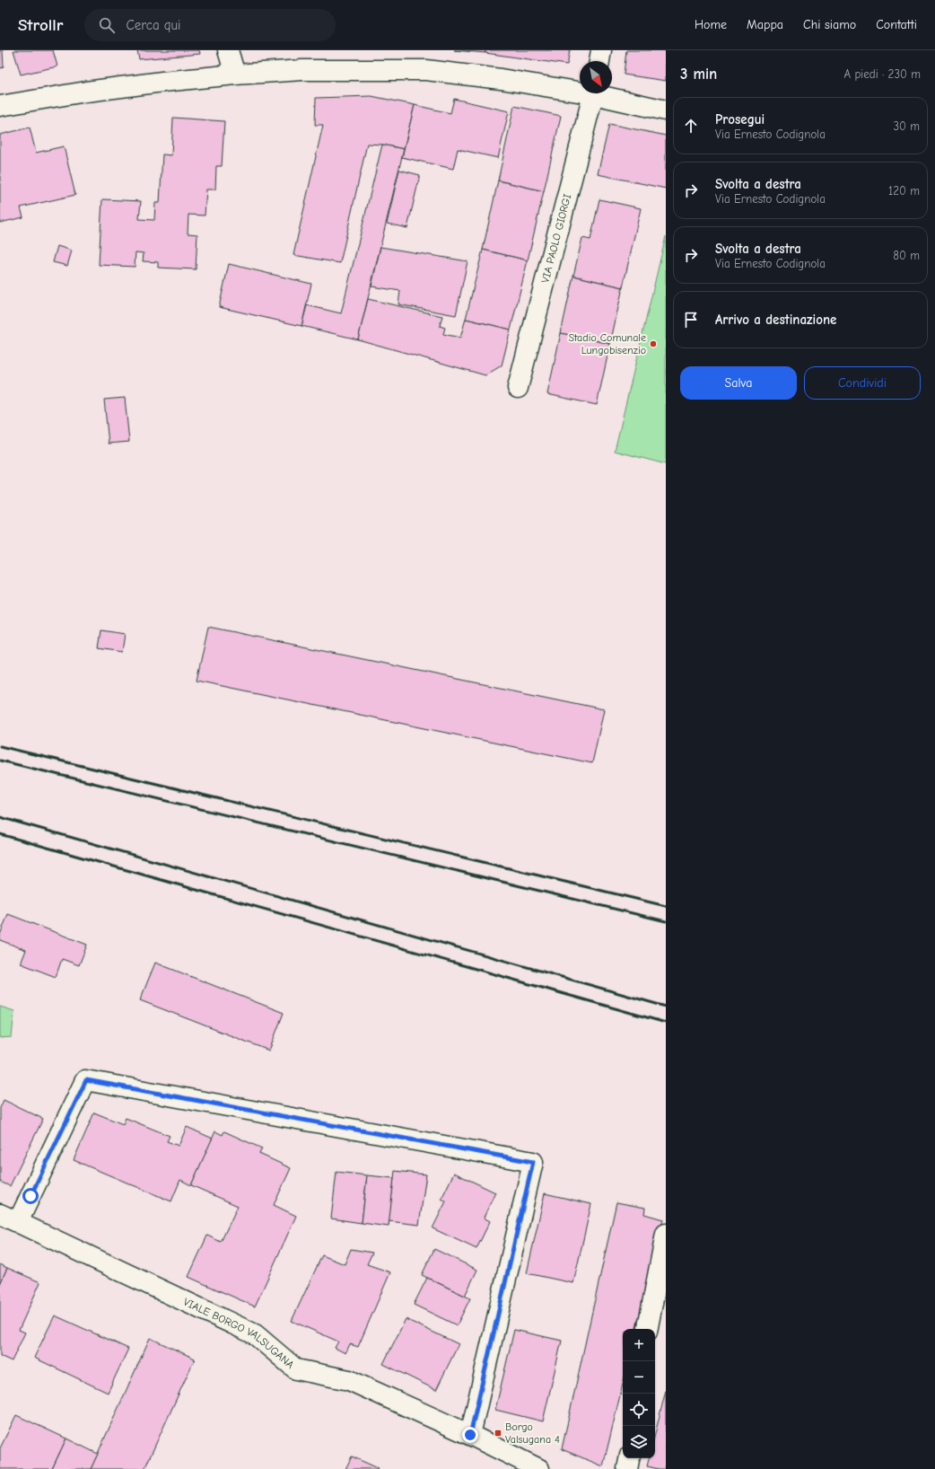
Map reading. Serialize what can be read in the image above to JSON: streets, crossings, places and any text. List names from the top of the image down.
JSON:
{
  "streets": {
    "street": ["VIA PAOLO GIORGI", "VIALE BORGO VALSUGANA"]
  },
  "places": {
    "other": ["Stadio Comunale Lungobisenzio"],
    "transit": ["Borgo Valsugana 4"]
  },
  "north": "bottom right",
  "page": {
    "header": "Strollr",
    "search": "Cerca qui",
    "nav": [
      "Home",
      "Mappa",
      "Chi siamo",
      "Contatti"
    ],
    "heading": ["3 min", "A piedi · 230 m"],
    "list": [
      ["Prosegui", "Via Ernesto Codignola", "30 m"],
      ["Svolta a destra", "Via Ernesto Codignola", "120 m"],
      ["Svolta a destra", "Via Ernesto Codignola", "80 m"],
      "Arrivo a destinazione"
    ],
    "buttons": ["Salva", "Condividi"],
    "map_buttons": ["+", "−"]
  }
}
